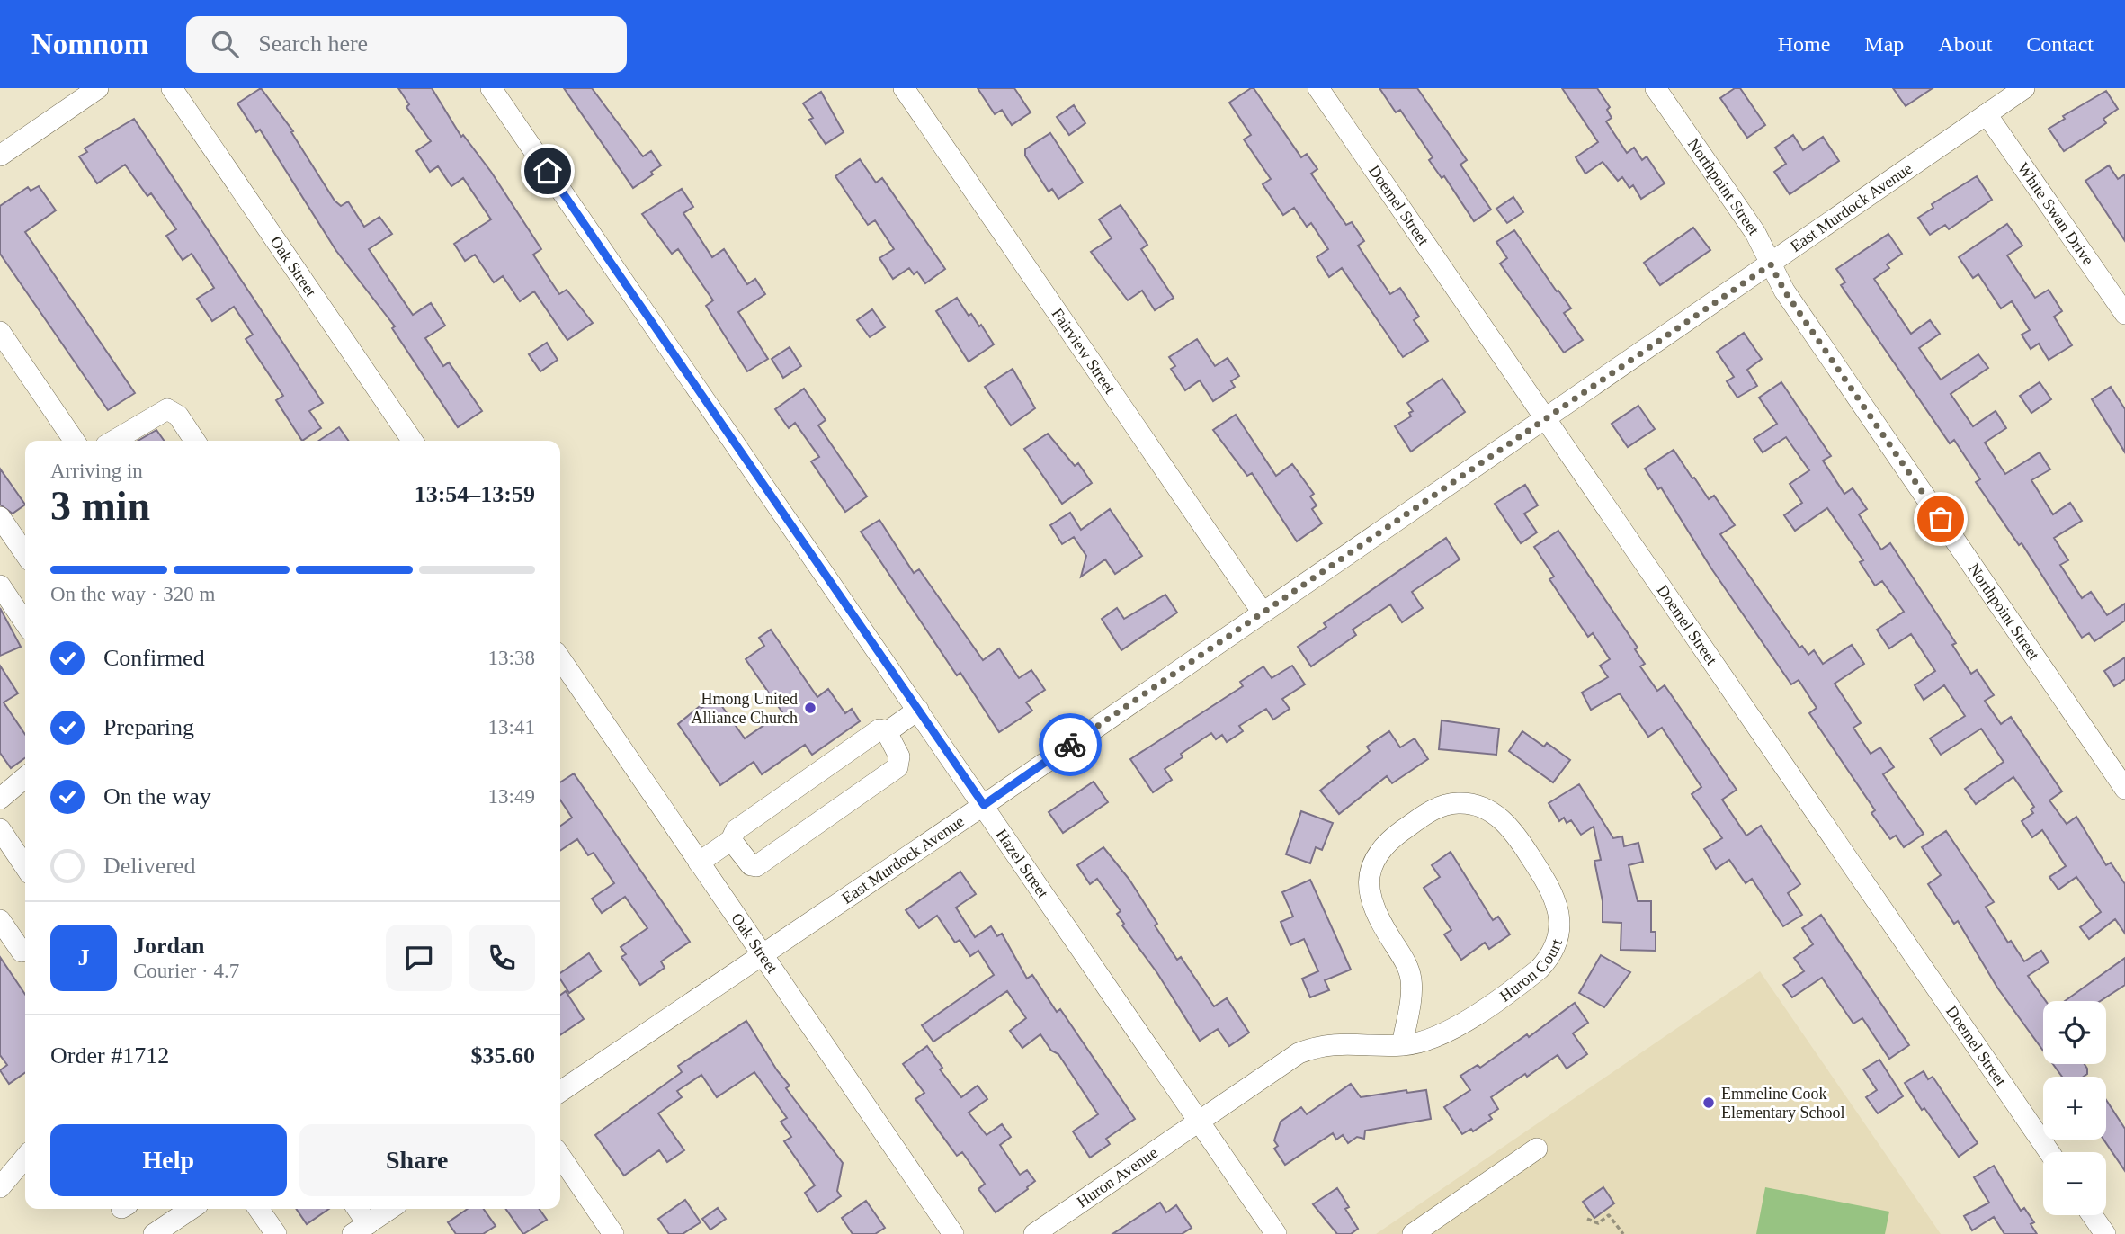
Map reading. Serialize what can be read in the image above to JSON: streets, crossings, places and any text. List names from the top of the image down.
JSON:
{
  "streets": {
    "street": [
      "Northpoint Street",
      "Doemel Street",
      "East Murdock Avenue",
      "White Swan Drive",
      "Oak Street",
      "Fairview Street",
      "Hazel Street",
      "Huron Court",
      "Huron Avenue"
    ]
  },
  "crossings": [
    ["Northpoint Street", "East Murdock Avenue"],
    ["Doemel Street", "East Murdock Avenue"],
    ["East Murdock Avenue", "White Swan Drive"],
    ["East Murdock Avenue", "Oak Street"],
    ["East Murdock Avenue", "Fairview Street"],
    ["East Murdock Avenue", "Hazel Street"],
    ["Hazel Street", "Huron Court"],
    ["Hazel Street", "Huron Avenue"],
    ["Huron Court", "Huron Avenue"]
  ],
  "places": ["Hmong United Alliance Church", "Emmeline Cook Elementary School"],
  "page": {
    "header": "Nomnom",
    "search": "Search here",
    "nav": [
      "Home",
      "Map",
      "About",
      "Contact"
    ],
    "heading": ["3 min", "Arriving in", "13:54–13:59"],
    "panel": [
      "Jordan",
      "Courier · 4.7",
      "Order #1712",
      "$35.60"
    ],
    "bar": "On the way · 320 m",
    "list": [
      ["Confirmed", "13:38"],
      ["Preparing", "13:41"],
      ["On the way", "13:49"],
      "Delivered"
    ],
    "round": "J",
    "map_buttons": ["+", "−"],
    "buttons": ["Help", "Share"]
  }
}
